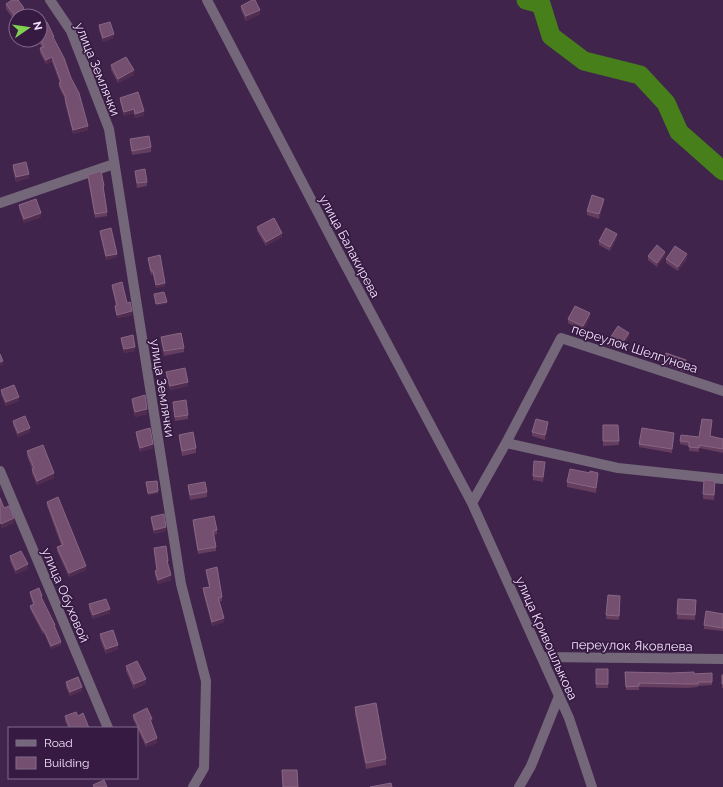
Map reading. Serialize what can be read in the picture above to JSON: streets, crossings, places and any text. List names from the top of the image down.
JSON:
{
  "streets": {
    "street": [
      "улица Землячки",
      "улица Балакирева",
      "переулок Шелгунова",
      "улица Обуховой",
      "улица Кривошлыкова",
      "переулок Яковлева"
    ]
  },
  "crossings": [
    ["улица Балакирева", "улица Кривошлыкова"],
    ["улица Кривошлыкова", "переулок Яковлева"]
  ],
  "legend": ["Road", "Building"],
  "north": "right"
}
